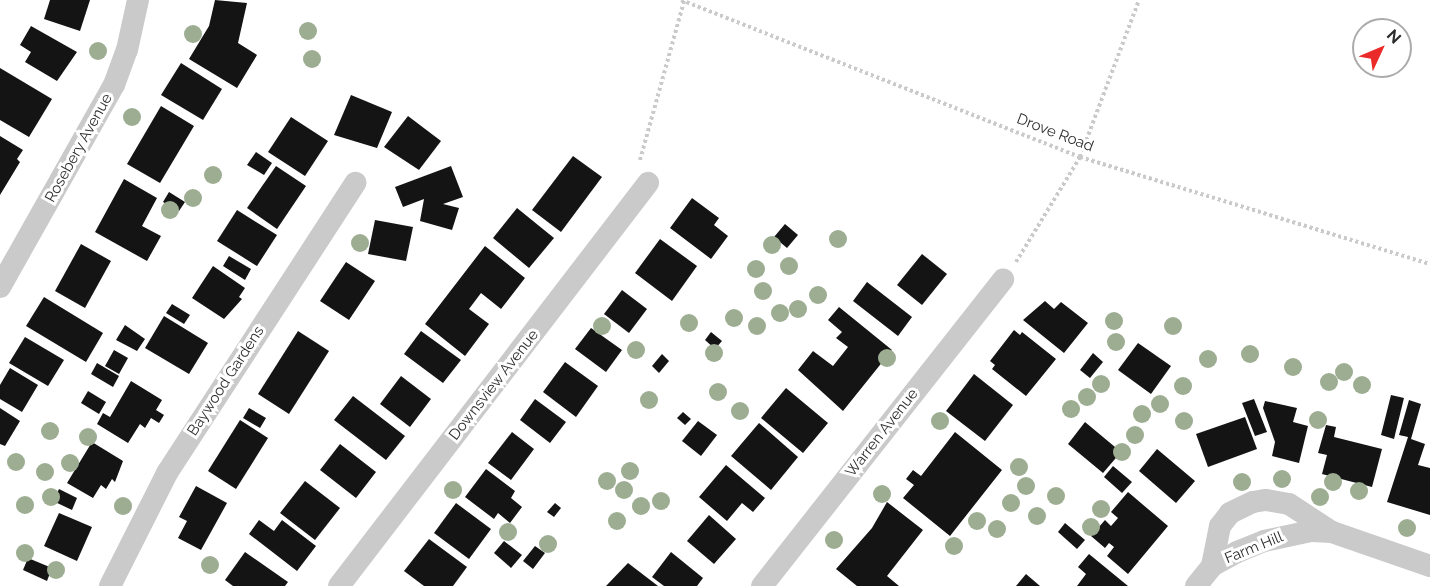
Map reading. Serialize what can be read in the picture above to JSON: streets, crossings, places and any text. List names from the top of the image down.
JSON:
{
  "streets": {
    "street": [
      "Rosebery Avenue",
      "Baywood Gardens",
      "Downsview Avenue",
      "Warren Avenue",
      "Farm Hill"
    ],
    "path": ["Drove Road"]
  },
  "north": "top right"
}
